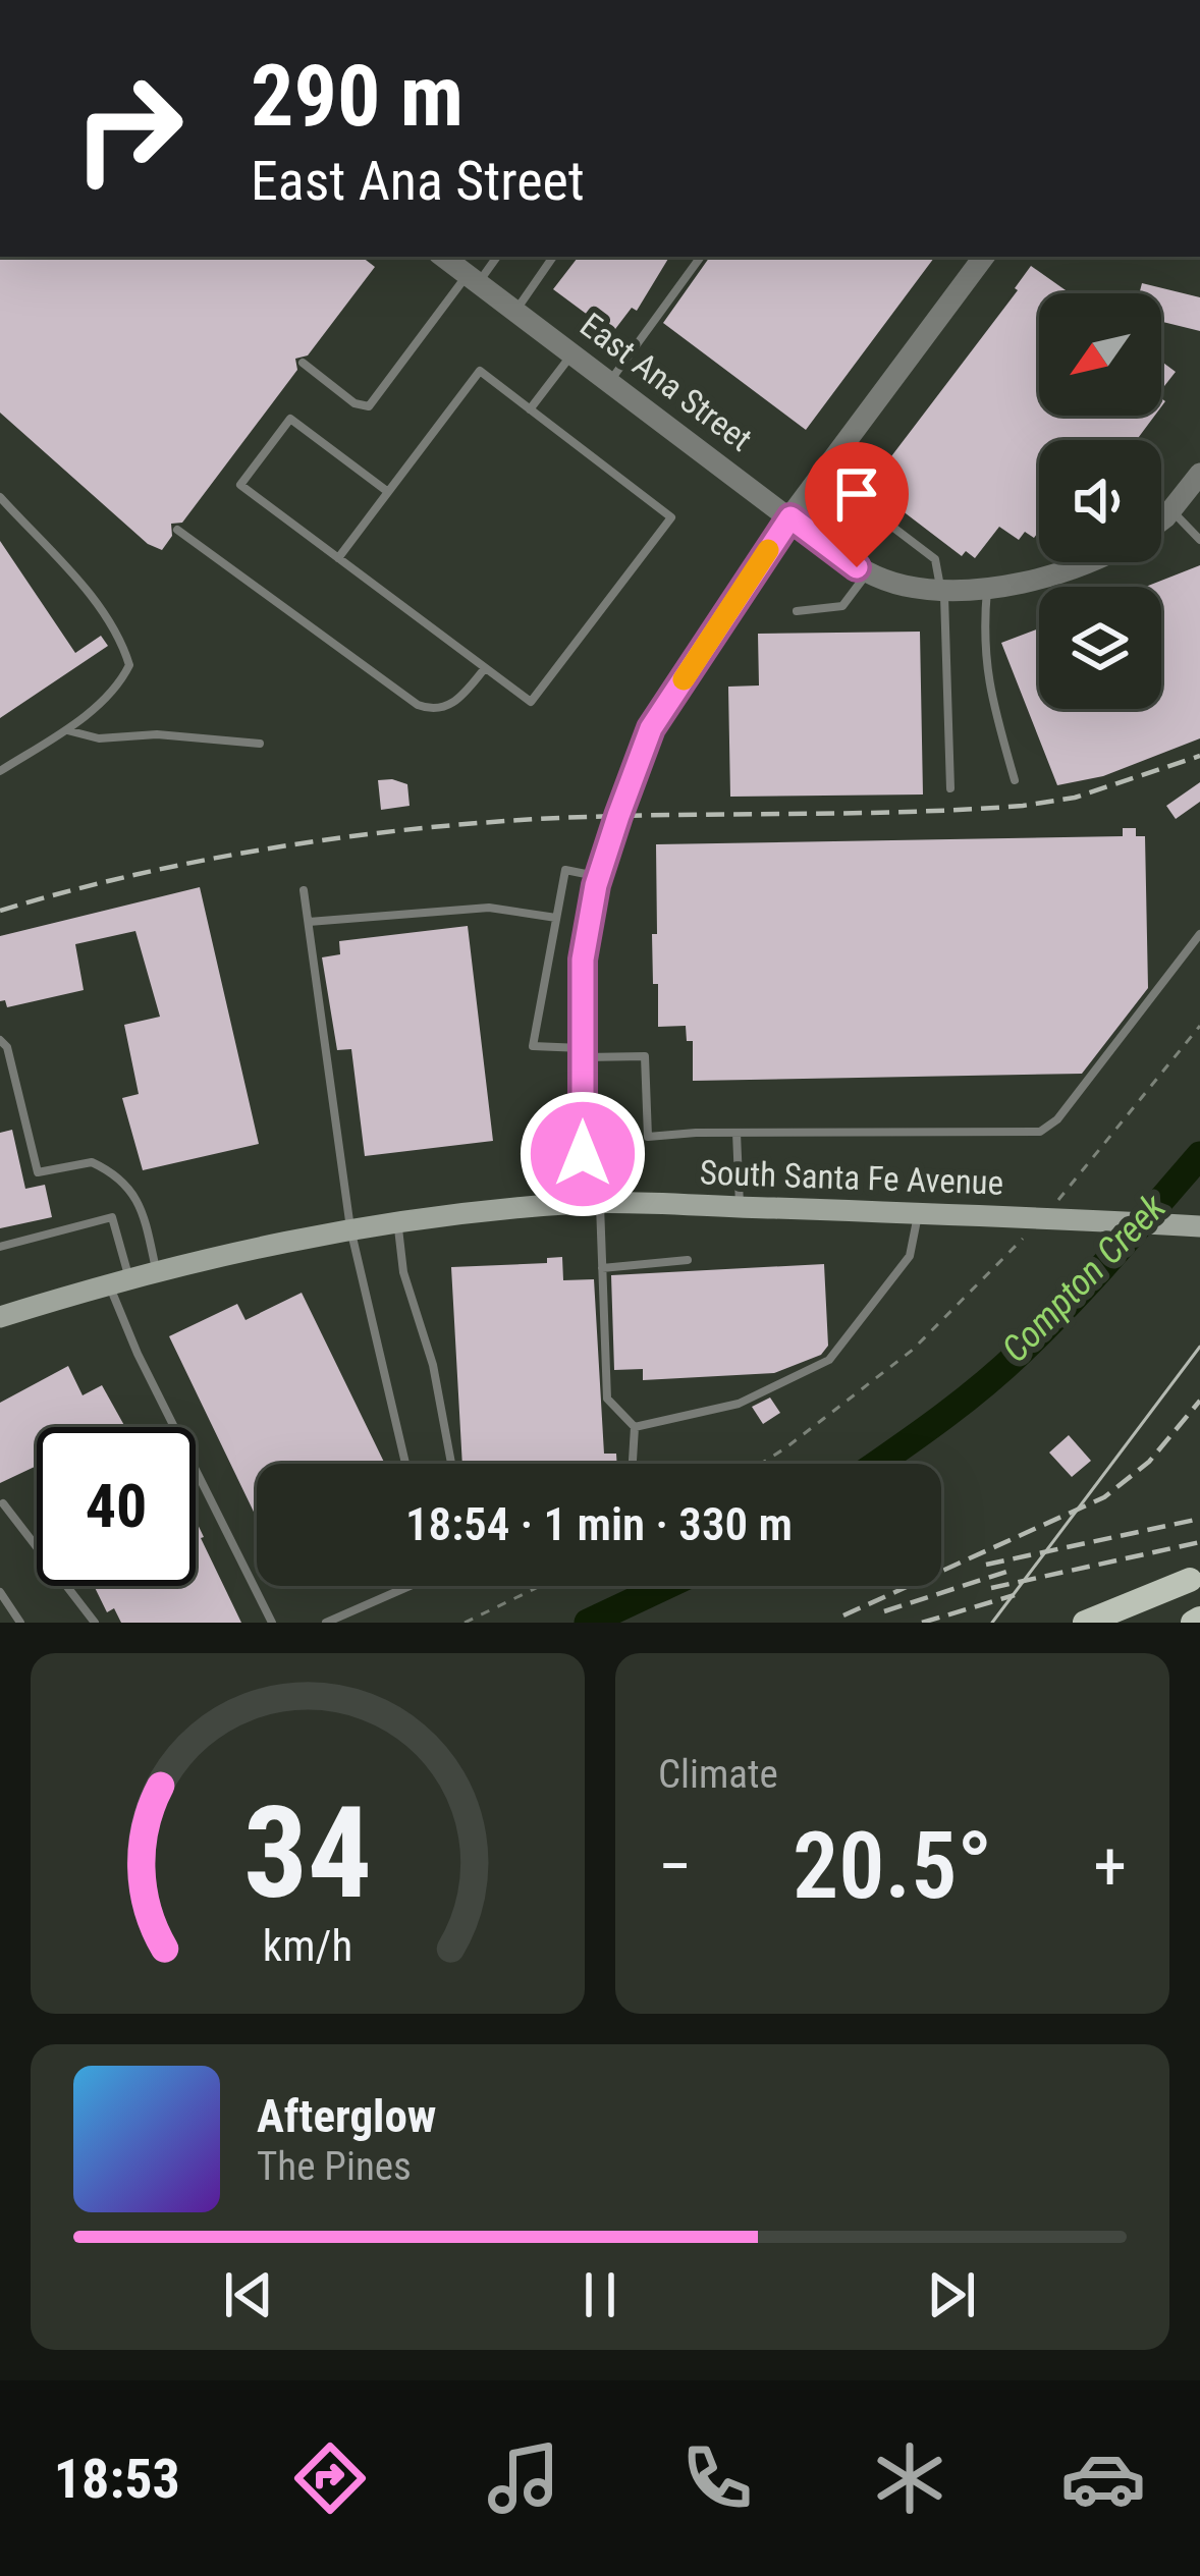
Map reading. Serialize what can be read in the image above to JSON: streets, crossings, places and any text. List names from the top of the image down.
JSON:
{
  "streets": {
    "main road": ["South Santa Fe Avenue"],
    "street": ["East Ana Street"]
  },
  "water": ["Compton Creek"],
  "north": "bottom left",
  "page": {
    "turn": ["290 m", "East Ana Street"],
    "limit": "40",
    "trip": "18:54 · 1 min · 330 m",
    "tile": "Climate",
    "heat": ["−", "20.5°", "+"],
    "song": ["Afterglow", "The Pines"],
    "tabs": "18:53",
    "gauge": ["34", "km/h"]
  }
}
